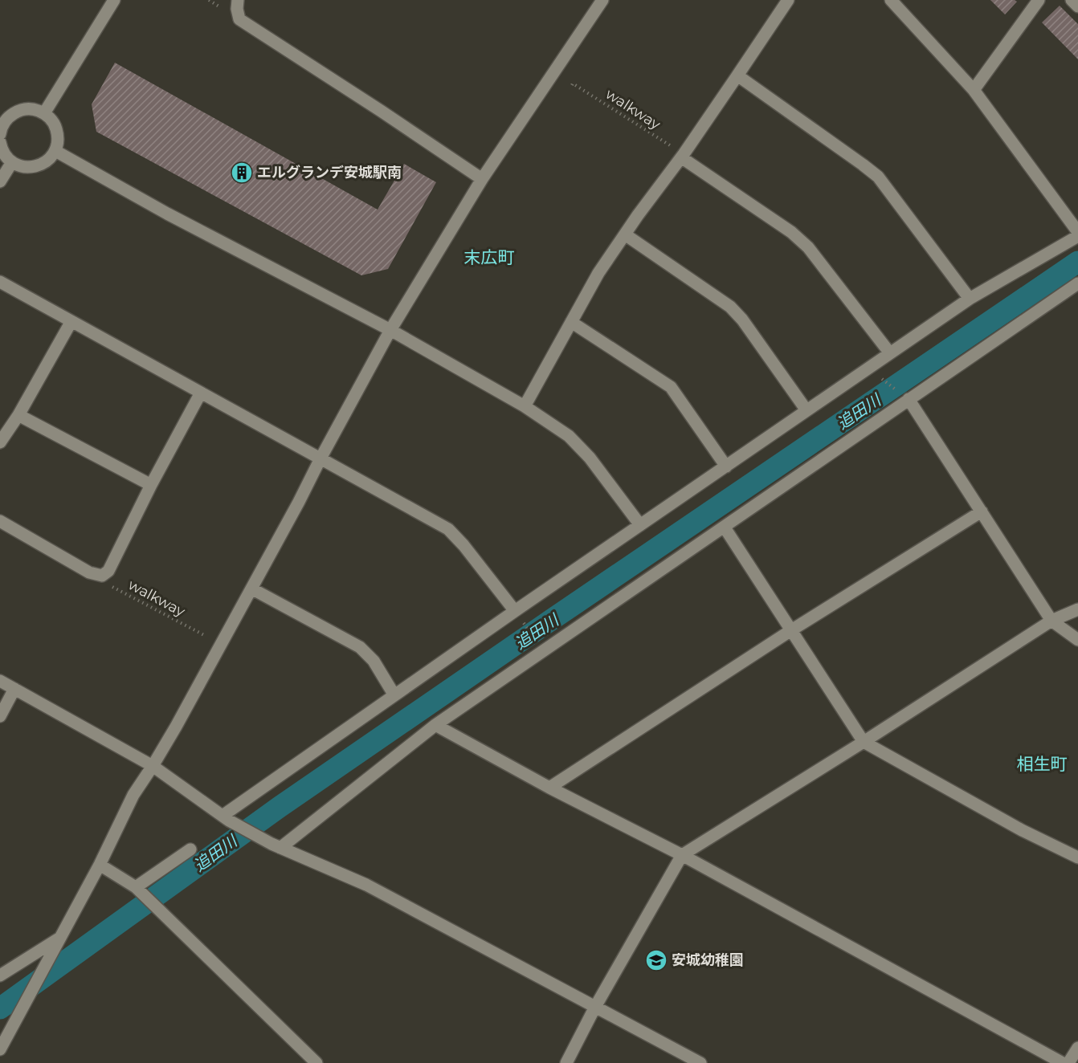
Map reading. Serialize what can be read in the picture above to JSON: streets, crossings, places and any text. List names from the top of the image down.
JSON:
{
  "streets": {
    "path": ["walkway"]
  },
  "districts": ["末広町", "相生町"],
  "water": ["追田川"],
  "places": {
    "building": ["エルグランデ安城駅南"],
    "school or university": ["安城幼稚園"]
  }
}
